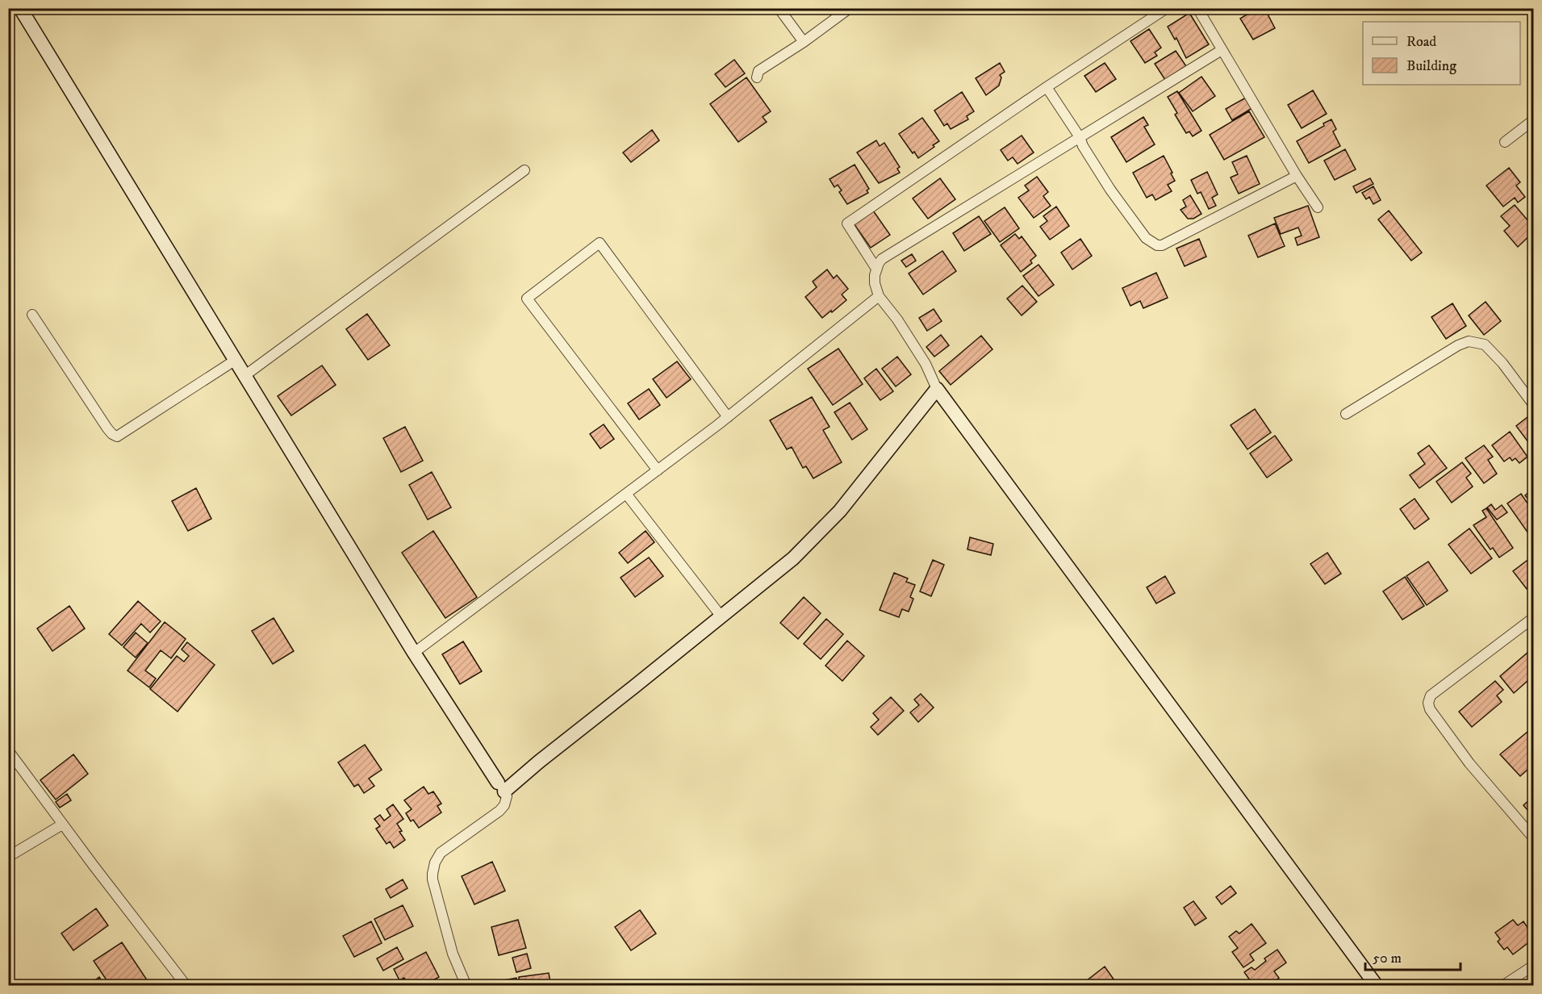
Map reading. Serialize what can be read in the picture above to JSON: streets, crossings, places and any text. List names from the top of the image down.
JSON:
{
  "legend": ["Road", "Building"],
  "scale_bar": "50 m"
}
